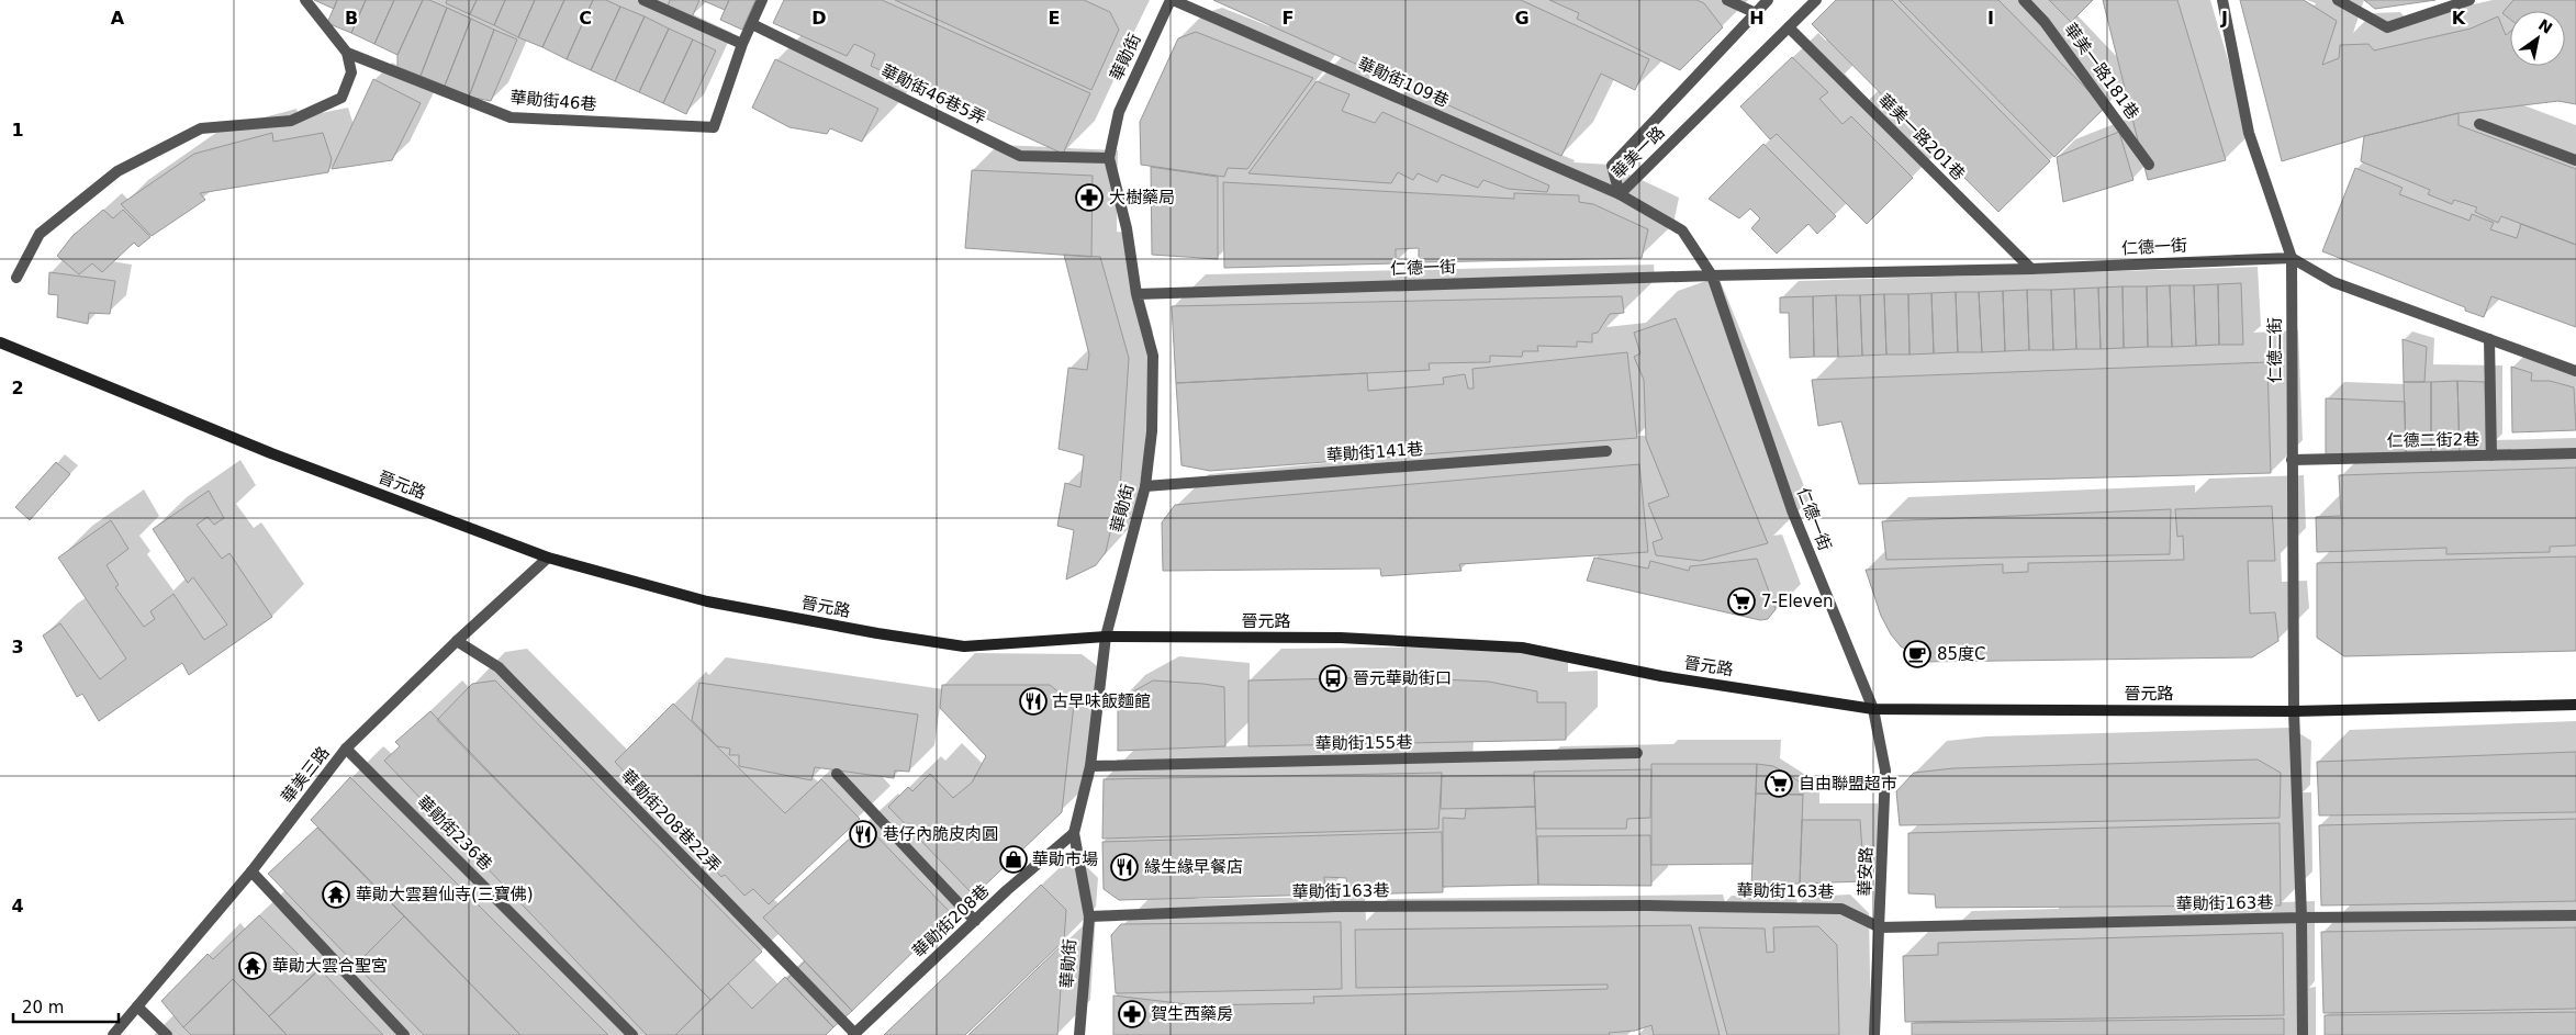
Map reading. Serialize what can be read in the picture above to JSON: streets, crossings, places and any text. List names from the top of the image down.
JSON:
{
  "streets": {
    "street": [
      "華勛街",
      "華美一路181巷",
      "華勛街109巷",
      "華勛街46巷5弄",
      "華勛街46巷",
      "華美一路201巷",
      "華美一路",
      "仁德一街",
      "仁德二街",
      "仁德二街2巷",
      "華勛街141巷",
      "晉元路",
      "華勛街155巷",
      "華美三路",
      "華勛街208巷22弄",
      "華勛街236巷",
      "華安路",
      "華勛街163巷",
      "華勛街208巷"
    ]
  },
  "crossings": [
    ["華勛街", "華勛街109巷"],
    ["華勛街", "華勛街46巷5弄"],
    ["華勛街", "仁德一街"],
    ["華勛街", "華勛街141巷"],
    ["華勛街", "晉元路"],
    ["華勛街", "華勛街155巷"],
    ["華勛街", "華勛街163巷"],
    ["華勛街", "華勛街208巷"],
    ["華勛街109巷", "華美一路"],
    ["華勛街109巷", "仁德一街"],
    ["華美一路201巷", "華美一路"],
    ["華美一路201巷", "仁德一街"],
    ["華美一路", "仁德一街"],
    ["仁德一街", "仁德二街"],
    ["仁德一街", "晉元路"],
    ["仁德一街", "華安路"],
    ["仁德二街", "仁德二街2巷"],
    ["仁德二街", "晉元路"],
    ["仁德二街", "華勛街163巷"],
    ["晉元路", "華美三路"],
    ["晉元路", "華安路"],
    ["華美三路", "華勛街208巷22弄"],
    ["華美三路", "華勛街236巷"],
    ["華勛街208巷22弄", "華勛街208巷"],
    ["華安路", "華勛街163巷"]
  ],
  "places": {
    "pharmacy": ["大樹藥局", "賀生西藥房"],
    "supermarket": ["7-Eleven", "自由聯盟超市"],
    "cafe": ["85度C"],
    "bus stop": ["晉元華勛街口"],
    "restaurant": ["古早味飯麵館", "巷仔內脆皮肉圓", "緣生緣早餐店"],
    "shop": ["華勛市場"],
    "temple": ["華勛大雲碧仙寺(三寶佛)", "華勛大雲合聖宮"]
  },
  "scale_bar": "20 m",
  "north": "top right",
  "grid": {
    "columns": [
      "A",
      "B",
      "C",
      "D",
      "E",
      "F",
      "G",
      "H",
      "I",
      "J",
      "K"
    ],
    "rows": [
      "1",
      "2",
      "3",
      "4"
    ]
  }
}
